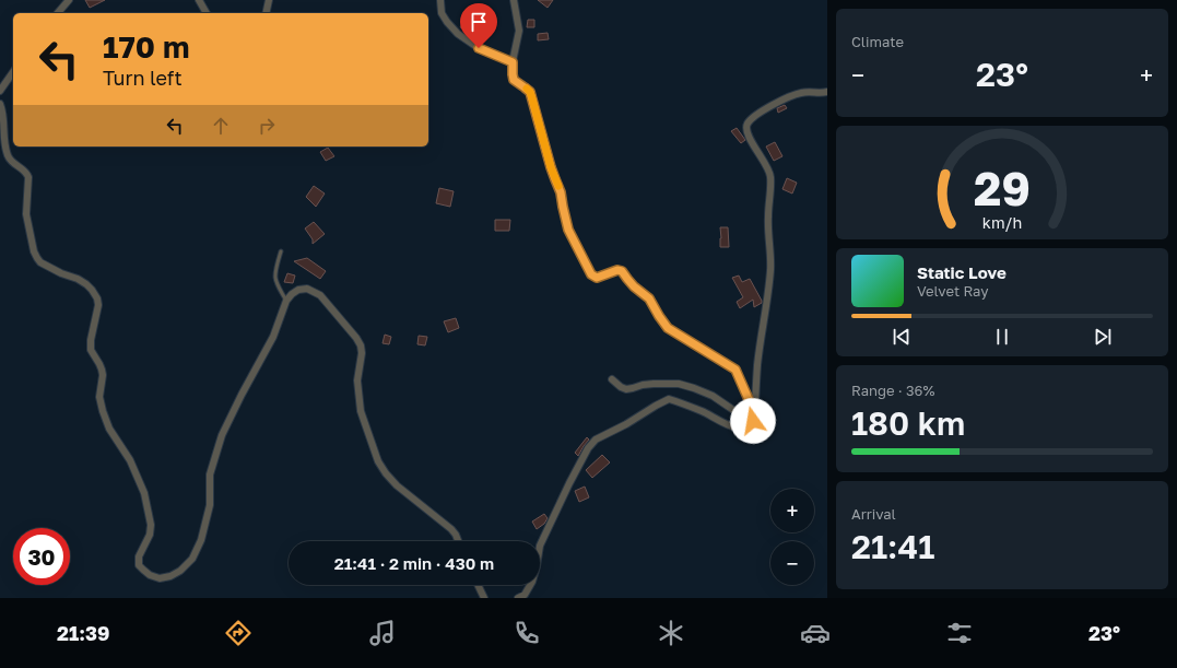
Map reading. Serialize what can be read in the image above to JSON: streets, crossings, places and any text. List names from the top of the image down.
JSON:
{
  "page": {
    "tile": [
      "Climate",
      ["Range · 36%", "180 km"],
      ["Arrival", "21:41"]
    ],
    "turn": ["170 m", "Turn left"],
    "heat": ["−", "23°", "+"],
    "song": ["Static Love", "Velvet Ray"],
    "map_buttons": ["+", "−"],
    "limit": "30",
    "trip": "21:41 · 2 min · 430 m",
    "tabs": ["21:39", "23°"],
    "gauge": ["29", "km/h"]
  }
}
